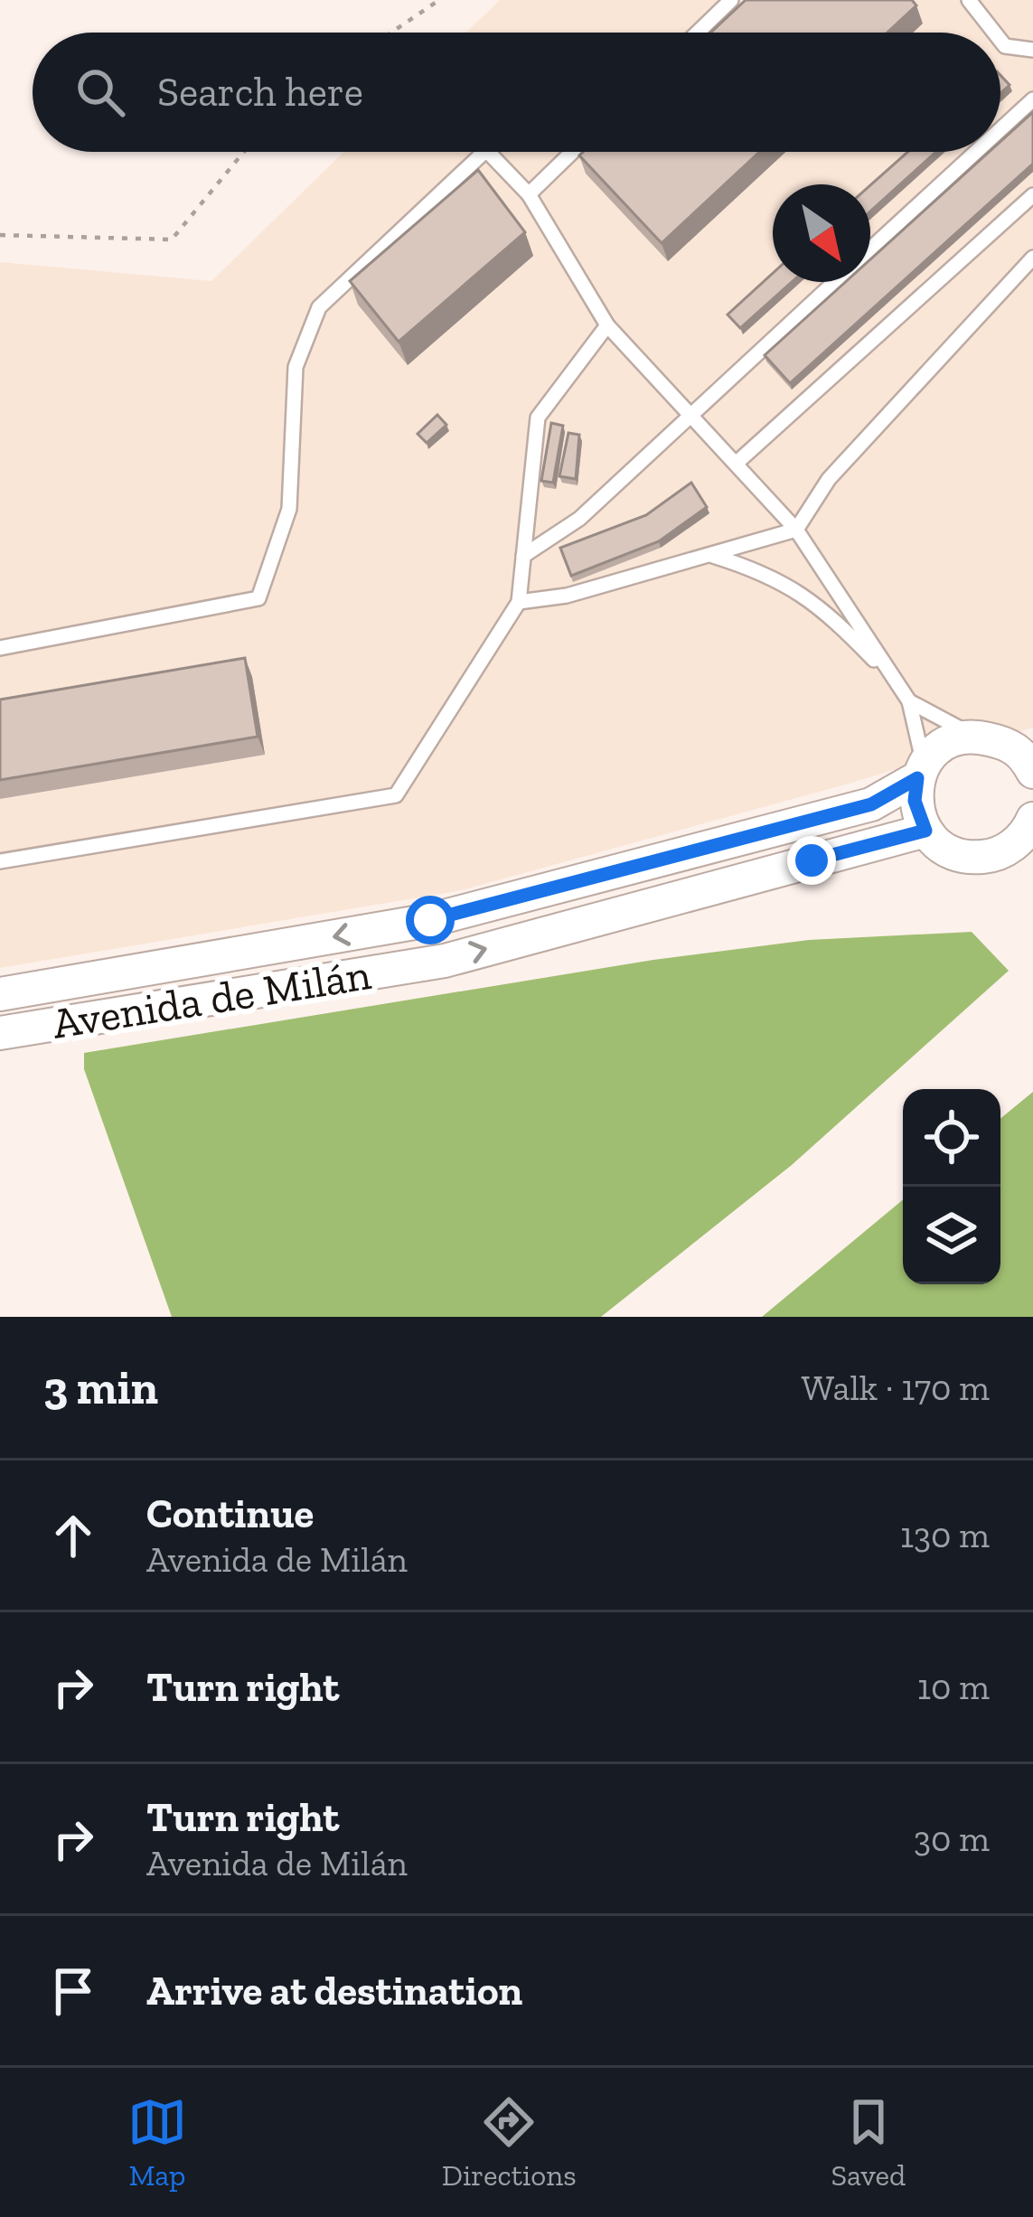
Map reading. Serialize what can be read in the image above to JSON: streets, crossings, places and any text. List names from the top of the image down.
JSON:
{
  "streets": {
    "street": ["Avenida de Milán"]
  },
  "north": "bottom right",
  "page": {
    "search": "Search here",
    "heading": ["3 min", "Walk · 170 m"],
    "list": [
      ["Continue", "Avenida de Milán", "130 m"],
      ["Turn right", "10 m"],
      ["Turn right", "Avenida de Milán", "30 m"],
      "Arrive at destination"
    ],
    "nav": ["Map", "Directions", "Saved"]
  }
}
